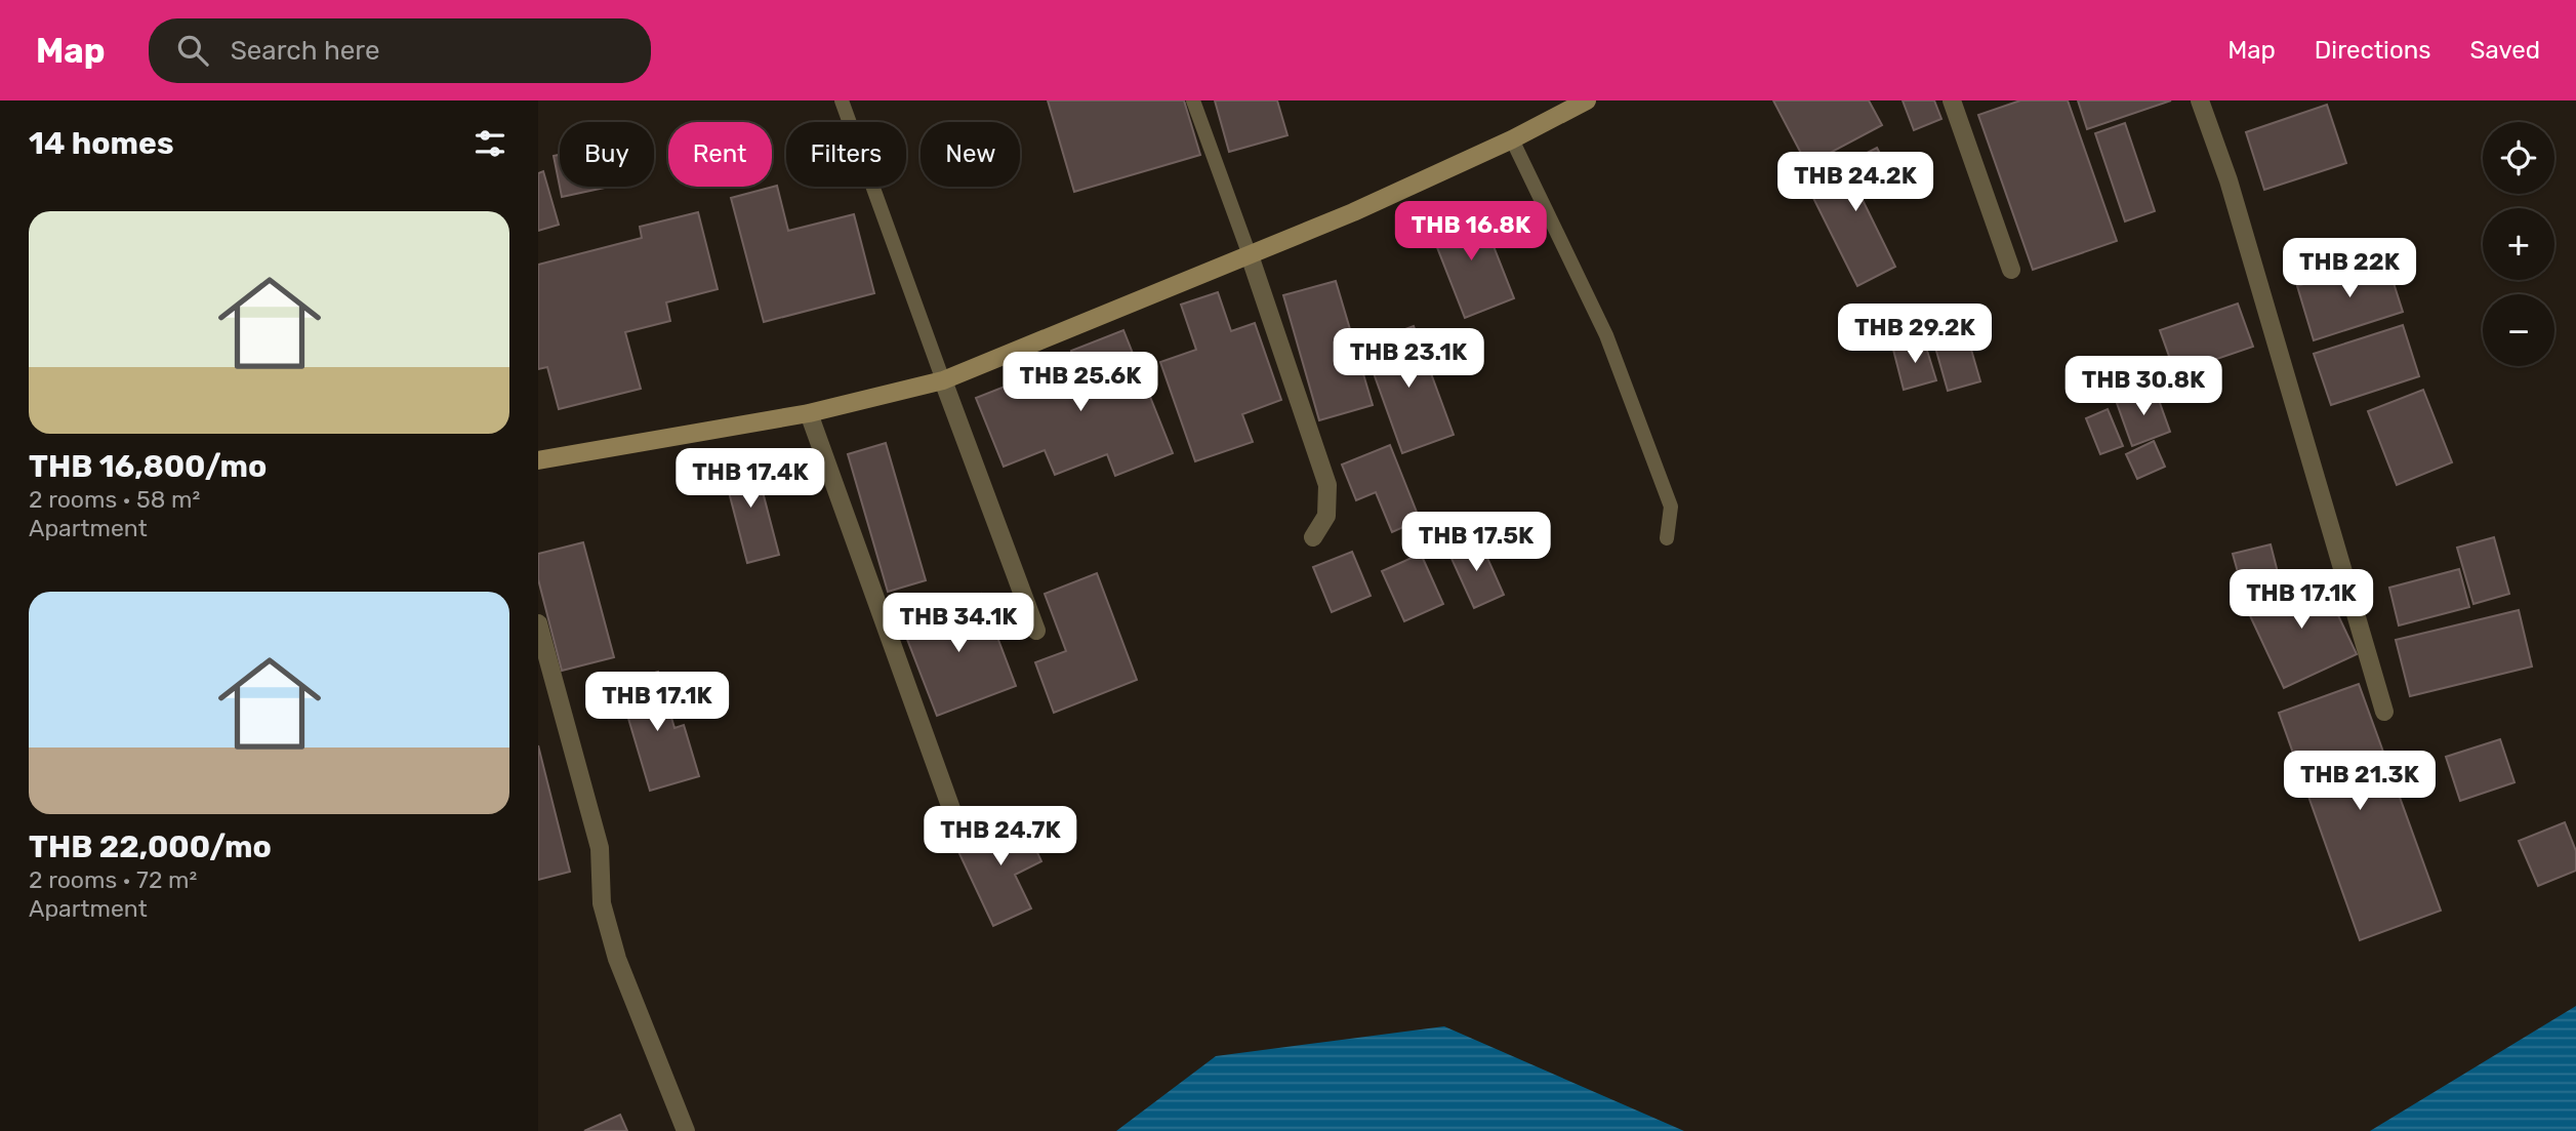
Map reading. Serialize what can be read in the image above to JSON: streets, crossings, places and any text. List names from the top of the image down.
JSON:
{
  "page": {
    "header": "Map",
    "search": "Search here",
    "nav": ["Map", "Directions", "Saved"],
    "heading": "14 homes",
    "map_buttons": ["+", "−"],
    "chip": [
      "Buy",
      "Rent",
      "Filters",
      "New"
    ],
    "price": [
      "THB 24.2K",
      "THB 16.8K",
      "THB 22K",
      "THB 29.2K",
      "THB 23.1K",
      "THB 25.6K",
      "THB 30.8K",
      "THB 17.4K",
      "THB 17.5K",
      "THB 17.1K",
      "THB 34.1K",
      "THB 17.1K",
      "THB 21.3K",
      "THB 24.7K"
    ],
    "list": [
      {
        "name": "THB 16,800/mo",
        "note": "2 rooms · 58 m² · Apartment"
      },
      {
        "name": "THB 22,000/mo",
        "note": "2 rooms · 72 m² · Apartment"
      }
    ]
  }
}
